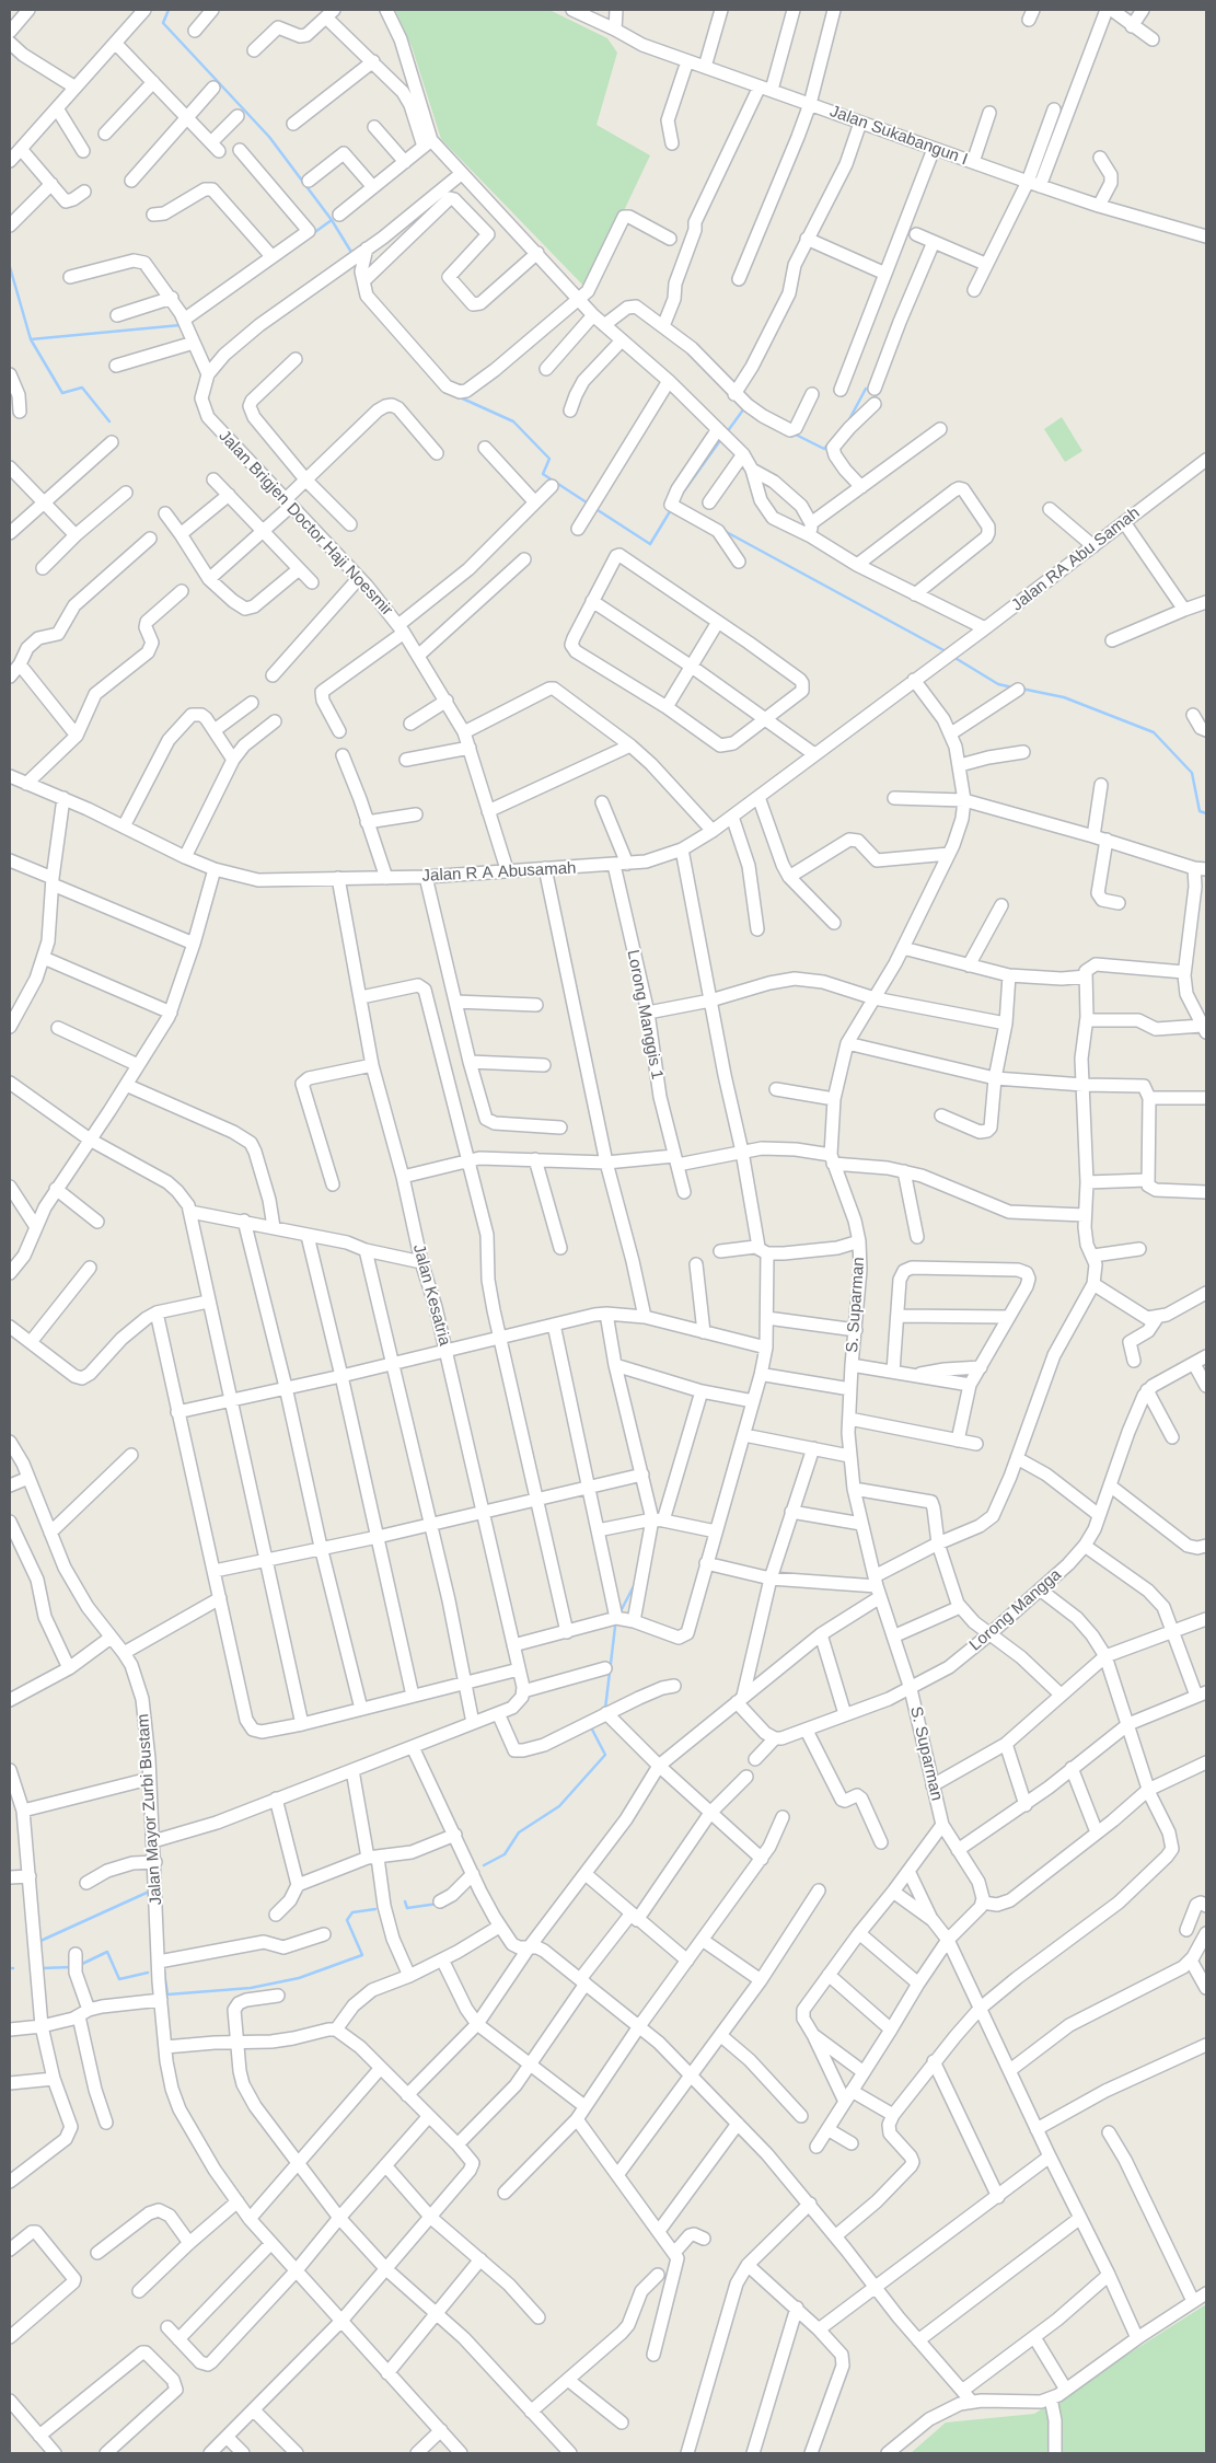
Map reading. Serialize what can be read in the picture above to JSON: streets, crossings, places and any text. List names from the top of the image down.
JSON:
{
  "streets": {
    "street": [
      "Jalan Sukabangun I",
      "Jalan Brigjen Doctor Haji Noesmir",
      "Jalan RA Abu Samah",
      "Jalan R A Abusamah",
      "Lorong Manggis 1",
      "Jalan Kesatria",
      "S. Suparman",
      "Lorong Mangga",
      "Jalan Mayor Zurbi Bustam"
    ]
  },
  "crossings": [
    ["Jalan Brigjen Doctor Haji Noesmir", "Jalan R A Abusamah"],
    ["Jalan RA Abu Samah", "Jalan R A Abusamah"],
    ["Jalan R A Abusamah", "Lorong Manggis 1"],
    ["Jalan R A Abusamah", "Jalan Kesatria"],
    ["Jalan R A Abusamah", "S. Suparman"],
    ["S. Suparman", "Lorong Mangga"]
  ]
}
